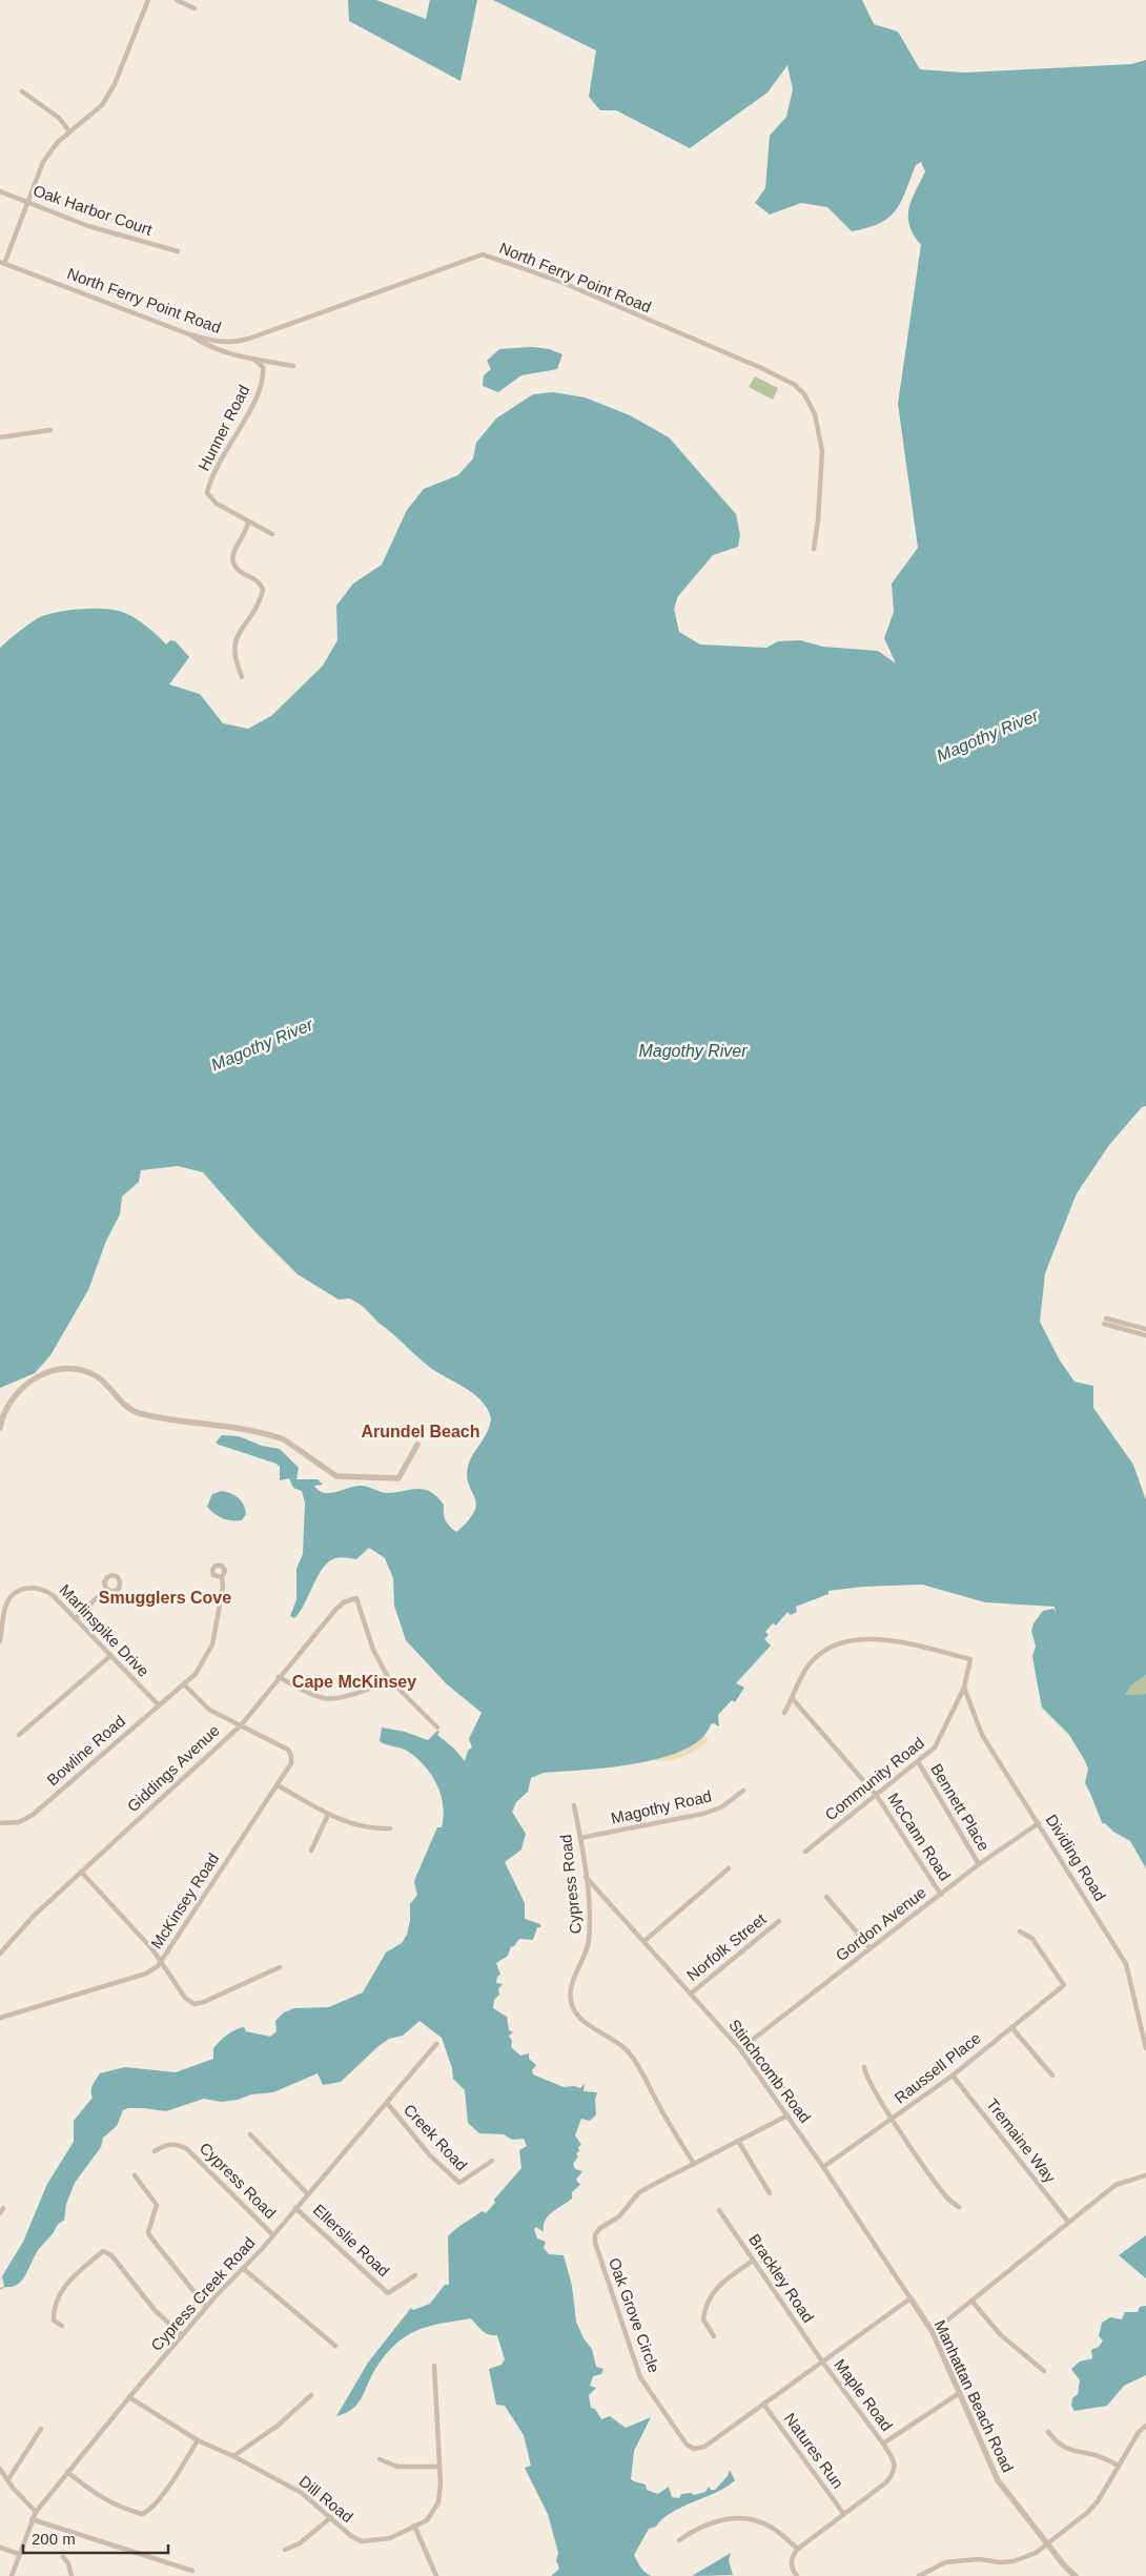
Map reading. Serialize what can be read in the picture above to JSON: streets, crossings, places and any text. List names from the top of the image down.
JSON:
{
  "streets": {
    "street": [
      "Oak Harbor Court",
      "North Ferry Point Road",
      "Hunner Road",
      "Marlinspike Drive",
      "Bowline Road",
      "Giddings Avenue",
      "Community Road",
      "Magothy Road",
      "Bennett Place",
      "McCann Road",
      "Dividing Road",
      "Cypress Road",
      "McKinsey Road",
      "Gordon Avenue",
      "Norfolk Street",
      "Raussell Place",
      "Stinchcomb Road",
      "Creek Road",
      "Tremaine Way",
      "Ellerslie Road",
      "Brackley Road",
      "Cypress Creek Road",
      "Oak Grove Circle",
      "Maple Road",
      "Manhattan Beach Road",
      "Natures Run",
      "Dill Road"
    ]
  },
  "crossings": [
    ["Marlinspike Drive", "Bowline Road"],
    ["Giddings Avenue", "McKinsey Road"],
    ["Community Road", "Bennett Place"],
    ["Community Road", "McCann Road"],
    ["Community Road", "Dividing Road"],
    ["Magothy Road", "Cypress Road"],
    ["Bennett Place", "Gordon Avenue"],
    ["McCann Road", "Gordon Avenue"],
    ["Dividing Road", "Gordon Avenue"],
    ["Cypress Road", "Stinchcomb Road"],
    ["Cypress Road", "Cypress Creek Road"],
    ["Cypress Road", "Oak Grove Circle"],
    ["Gordon Avenue", "Stinchcomb Road"],
    ["Norfolk Street", "Stinchcomb Road"],
    ["Raussell Place", "Stinchcomb Road"],
    ["Raussell Place", "Tremaine Way"],
    ["Stinchcomb Road", "Oak Grove Circle"],
    ["Stinchcomb Road", "Manhattan Beach Road"],
    ["Creek Road", "Cypress Creek Road"],
    ["Ellerslie Road", "Cypress Creek Road"],
    ["Brackley Road", "Oak Grove Circle"],
    ["Brackley Road", "Maple Road"],
    ["Cypress Creek Road", "Dill Road"],
    ["Oak Grove Circle", "Maple Road"],
    ["Oak Grove Circle", "Manhattan Beach Road"],
    ["Oak Grove Circle", "Natures Run"],
    ["Maple Road", "Natures Run"]
  ],
  "districts": ["Arundel Beach", "Smugglers Cove", "Cape McKinsey"],
  "water": ["Magothy River"],
  "scale_bar": "200 m"
}
